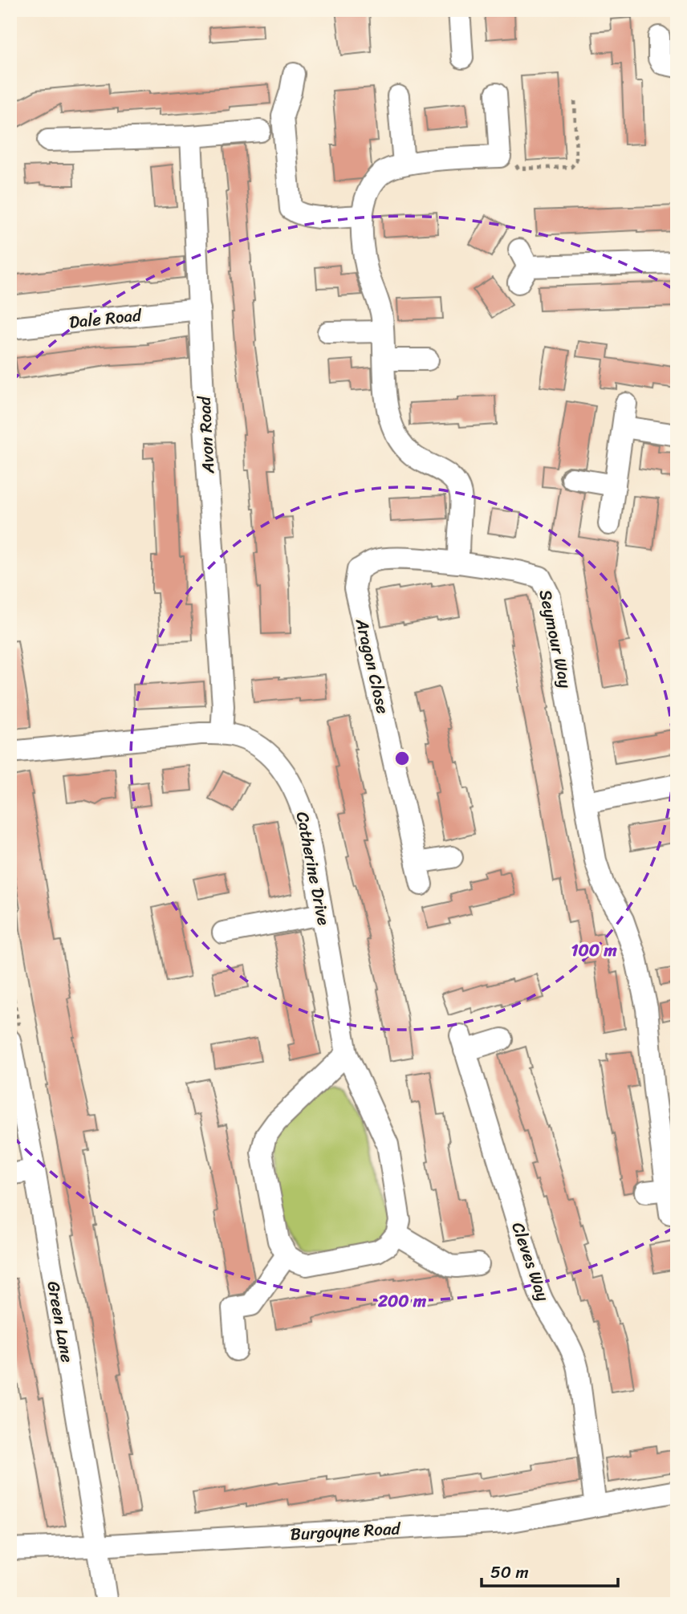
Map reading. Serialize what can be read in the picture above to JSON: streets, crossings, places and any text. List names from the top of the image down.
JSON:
{
  "streets": {
    "street": [
      "Dale Road",
      "Avon Road",
      "Seymour Way",
      "Aragon Close",
      "Catherine Drive",
      "Cleves Way",
      "Green Lane",
      "Burgoyne Road"
    ]
  },
  "crossings": [
    ["Dale Road", "Avon Road"],
    ["Avon Road", "Catherine Drive"],
    ["Seymour Way", "Aragon Close"],
    ["Cleves Way", "Burgoyne Road"],
    ["Green Lane", "Burgoyne Road"]
  ],
  "scale_bar": "50 m",
  "rings": ["100 m", "200 m"]
}
